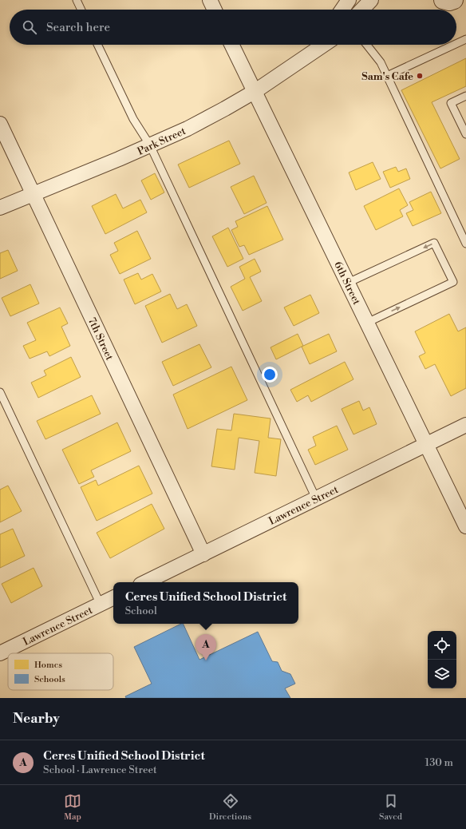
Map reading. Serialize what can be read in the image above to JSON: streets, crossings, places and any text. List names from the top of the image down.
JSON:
{
  "streets": {
    "street": [
      "Park Street",
      "6th Street",
      "7th Street",
      "Lawrence Street"
    ]
  },
  "crossings": [
    ["Park Street", "6th Street"],
    ["Park Street", "7th Street"],
    ["6th Street", "Lawrence Street"],
    ["7th Street", "Lawrence Street"]
  ],
  "places": ["Sam's Cafe"],
  "legend": ["Homes", "Schools"],
  "page": {
    "search": "Search here",
    "popup": ["Ceres Unified School District", "School"],
    "pins": "A",
    "heading": "Nearby",
    "list": [
      {
        "mark": "A",
        "name": "Ceres Unified School District",
        "note": "School · Lawrence Street",
        "value": "130 m"
      }
    ],
    "nav": ["Map", "Directions", "Saved"]
  }
}
